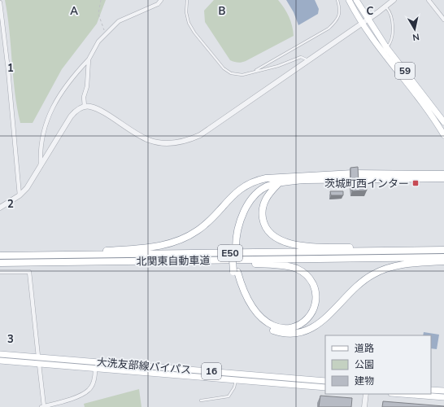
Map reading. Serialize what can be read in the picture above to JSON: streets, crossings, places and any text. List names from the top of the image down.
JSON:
{
  "streets": {
    "highway": ["E50", "北関東自動車道"],
    "main road": ["59", "大洗友部線バイパス", "16"]
  },
  "places": {
    "transit": ["茨城町西インター"]
  },
  "legend": ["道路", "公園", "建物"],
  "north": "bottom",
  "grid": {
    "columns": ["A", "B", "C"],
    "rows": ["1", "2", "3"]
  }
}
